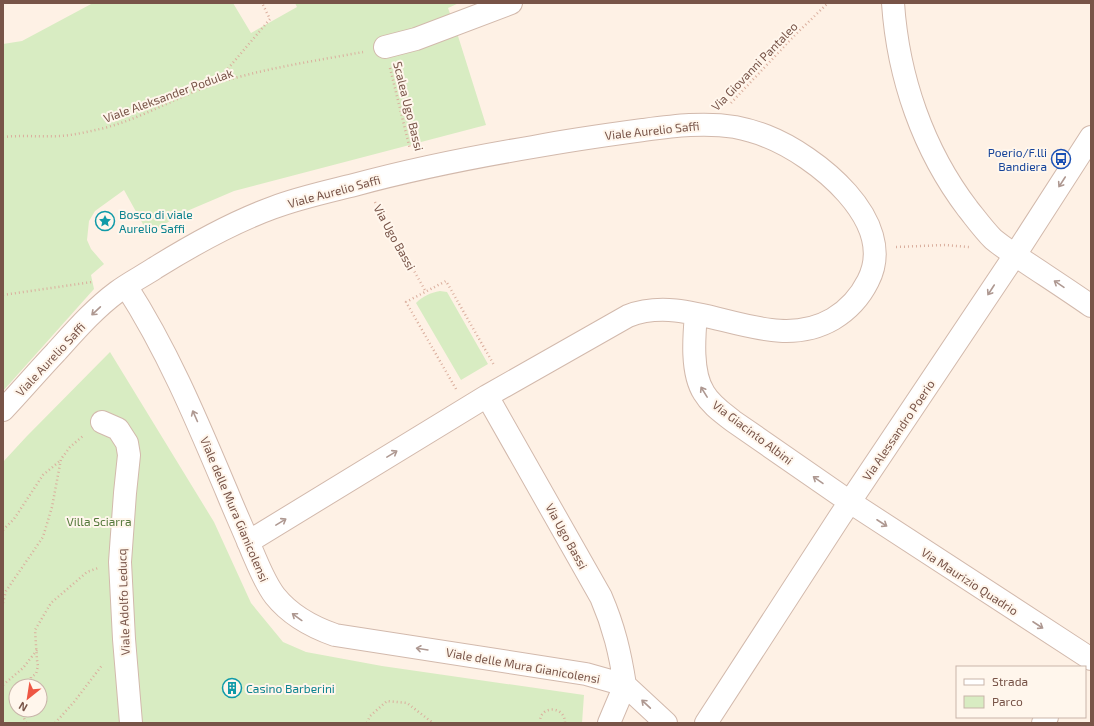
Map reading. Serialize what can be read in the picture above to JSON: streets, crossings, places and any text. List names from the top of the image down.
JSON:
{
  "streets": {
    "street": [
      "Viale Aurelio Saffi",
      "Via Ugo Bassi",
      "Via Alessandro Poerio",
      "Via Giacinto Albini",
      "Viale delle Mura Gianicolensi",
      "Via Maurizio Quadrio",
      "Viale Adolfo Leducq"
    ],
    "path": ["Via Giovanni Pantaleo", "Viale Aleksander Podulak", "Scalea Ugo Bassi"]
  },
  "crossings": [
    ["Via Giovanni Pantaleo", "Viale Aurelio Saffi"],
    ["Viale Aleksander Podulak", "Scalea Ugo Bassi"],
    ["Scalea Ugo Bassi", "Viale Aurelio Saffi"],
    ["Viale Aurelio Saffi", "Via Ugo Bassi"],
    ["Viale Aurelio Saffi", "Via Giacinto Albini"],
    ["Viale Aurelio Saffi", "Viale delle Mura Gianicolensi"],
    ["Via Ugo Bassi", "Viale delle Mura Gianicolensi"],
    ["Via Alessandro Poerio", "Via Giacinto Albini"],
    ["Via Alessandro Poerio", "Via Maurizio Quadrio"],
    ["Via Giacinto Albini", "Via Maurizio Quadrio"]
  ],
  "one_way": [
    "Via Alessandro Poerio",
    "Via Giacinto Albini",
    "Viale delle Mura Gianicolensi",
    "Via Maurizio Quadrio"
  ],
  "parks": ["Villa Sciarra"],
  "places": {
    "bus stop": ["Poerio/F.lli Bandiera"],
    "place": ["Bosco di viale Aurelio Saffi"],
    "building": ["Casino Barberini"]
  },
  "legend": ["Strada", "Parco"],
  "north": "bottom left"
}
